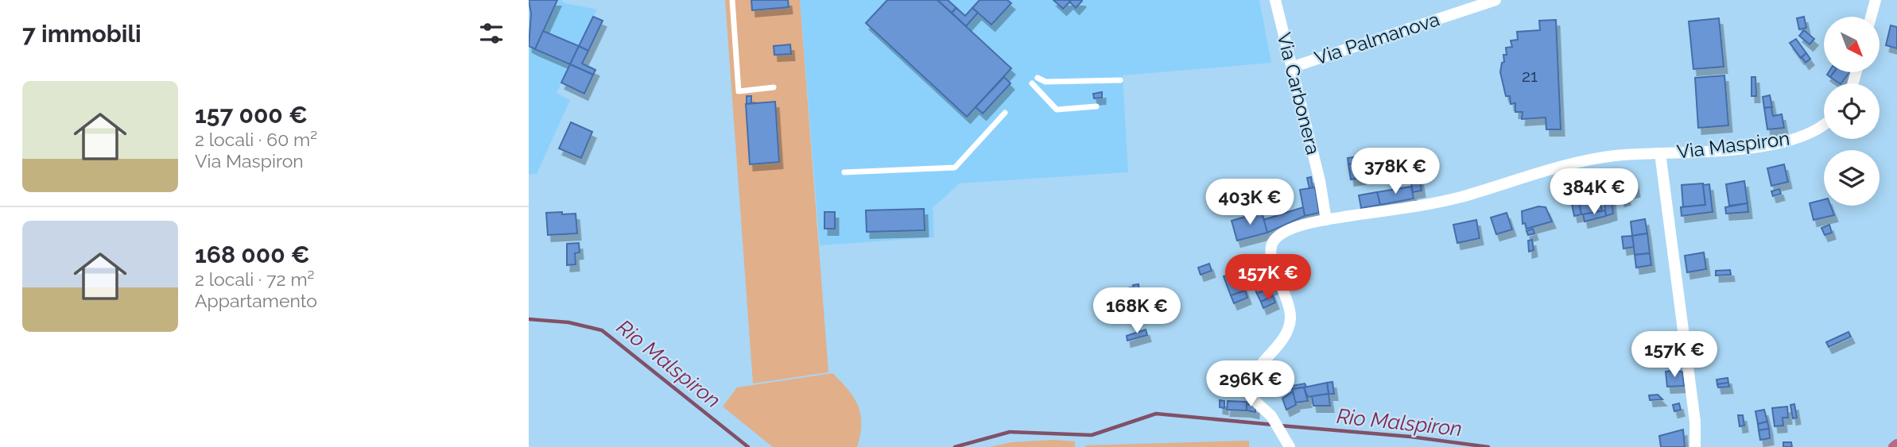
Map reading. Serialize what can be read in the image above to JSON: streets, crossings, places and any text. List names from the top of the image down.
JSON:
{
  "streets": {
    "street": ["Via Palmanova", "Via Carbonera", "Via Maspiron"]
  },
  "crossings": [
    ["Via Palmanova", "Via Carbonera"],
    ["Via Carbonera", "Via Maspiron"]
  ],
  "water": ["Rio Malspiron"],
  "house_numbers": ["21"],
  "north": "bottom right",
  "page": {
    "heading": "7 immobili",
    "list": [
      {
        "name": "157 000 €",
        "note": "2 locali · 60 m² · Via Maspiron"
      },
      {
        "name": "168 000 €",
        "note": "2 locali · 72 m² · Appartamento"
      }
    ],
    "price": [
      "378K €",
      "384K €",
      "403K €",
      "157K €",
      "168K €",
      "157K €",
      "296K €"
    ]
  }
}
